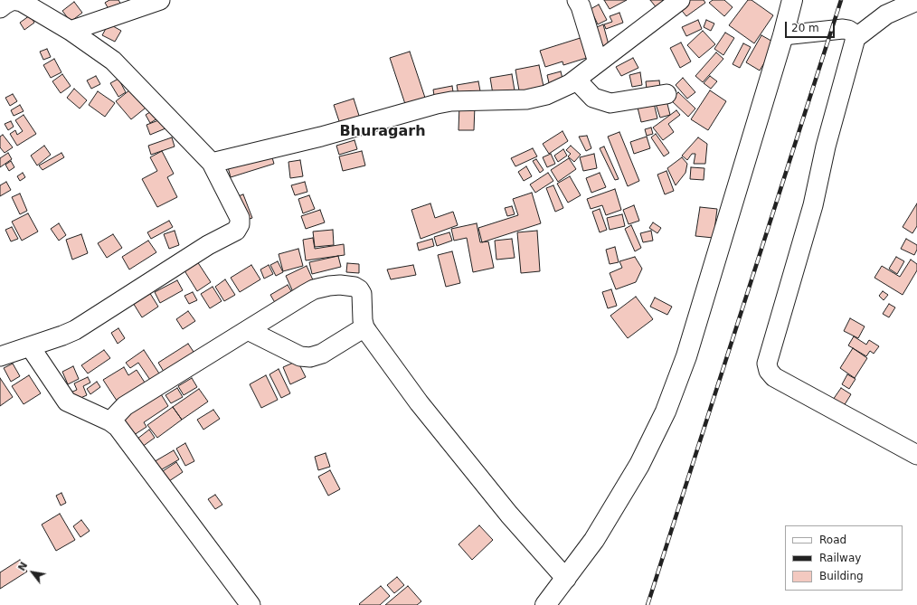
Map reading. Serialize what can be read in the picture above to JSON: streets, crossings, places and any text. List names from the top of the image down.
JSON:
{
  "districts": ["Bhuragarh"],
  "legend": ["Road", "Railway", "Building"],
  "scale_bar": "20 m",
  "north": "top left"
}
